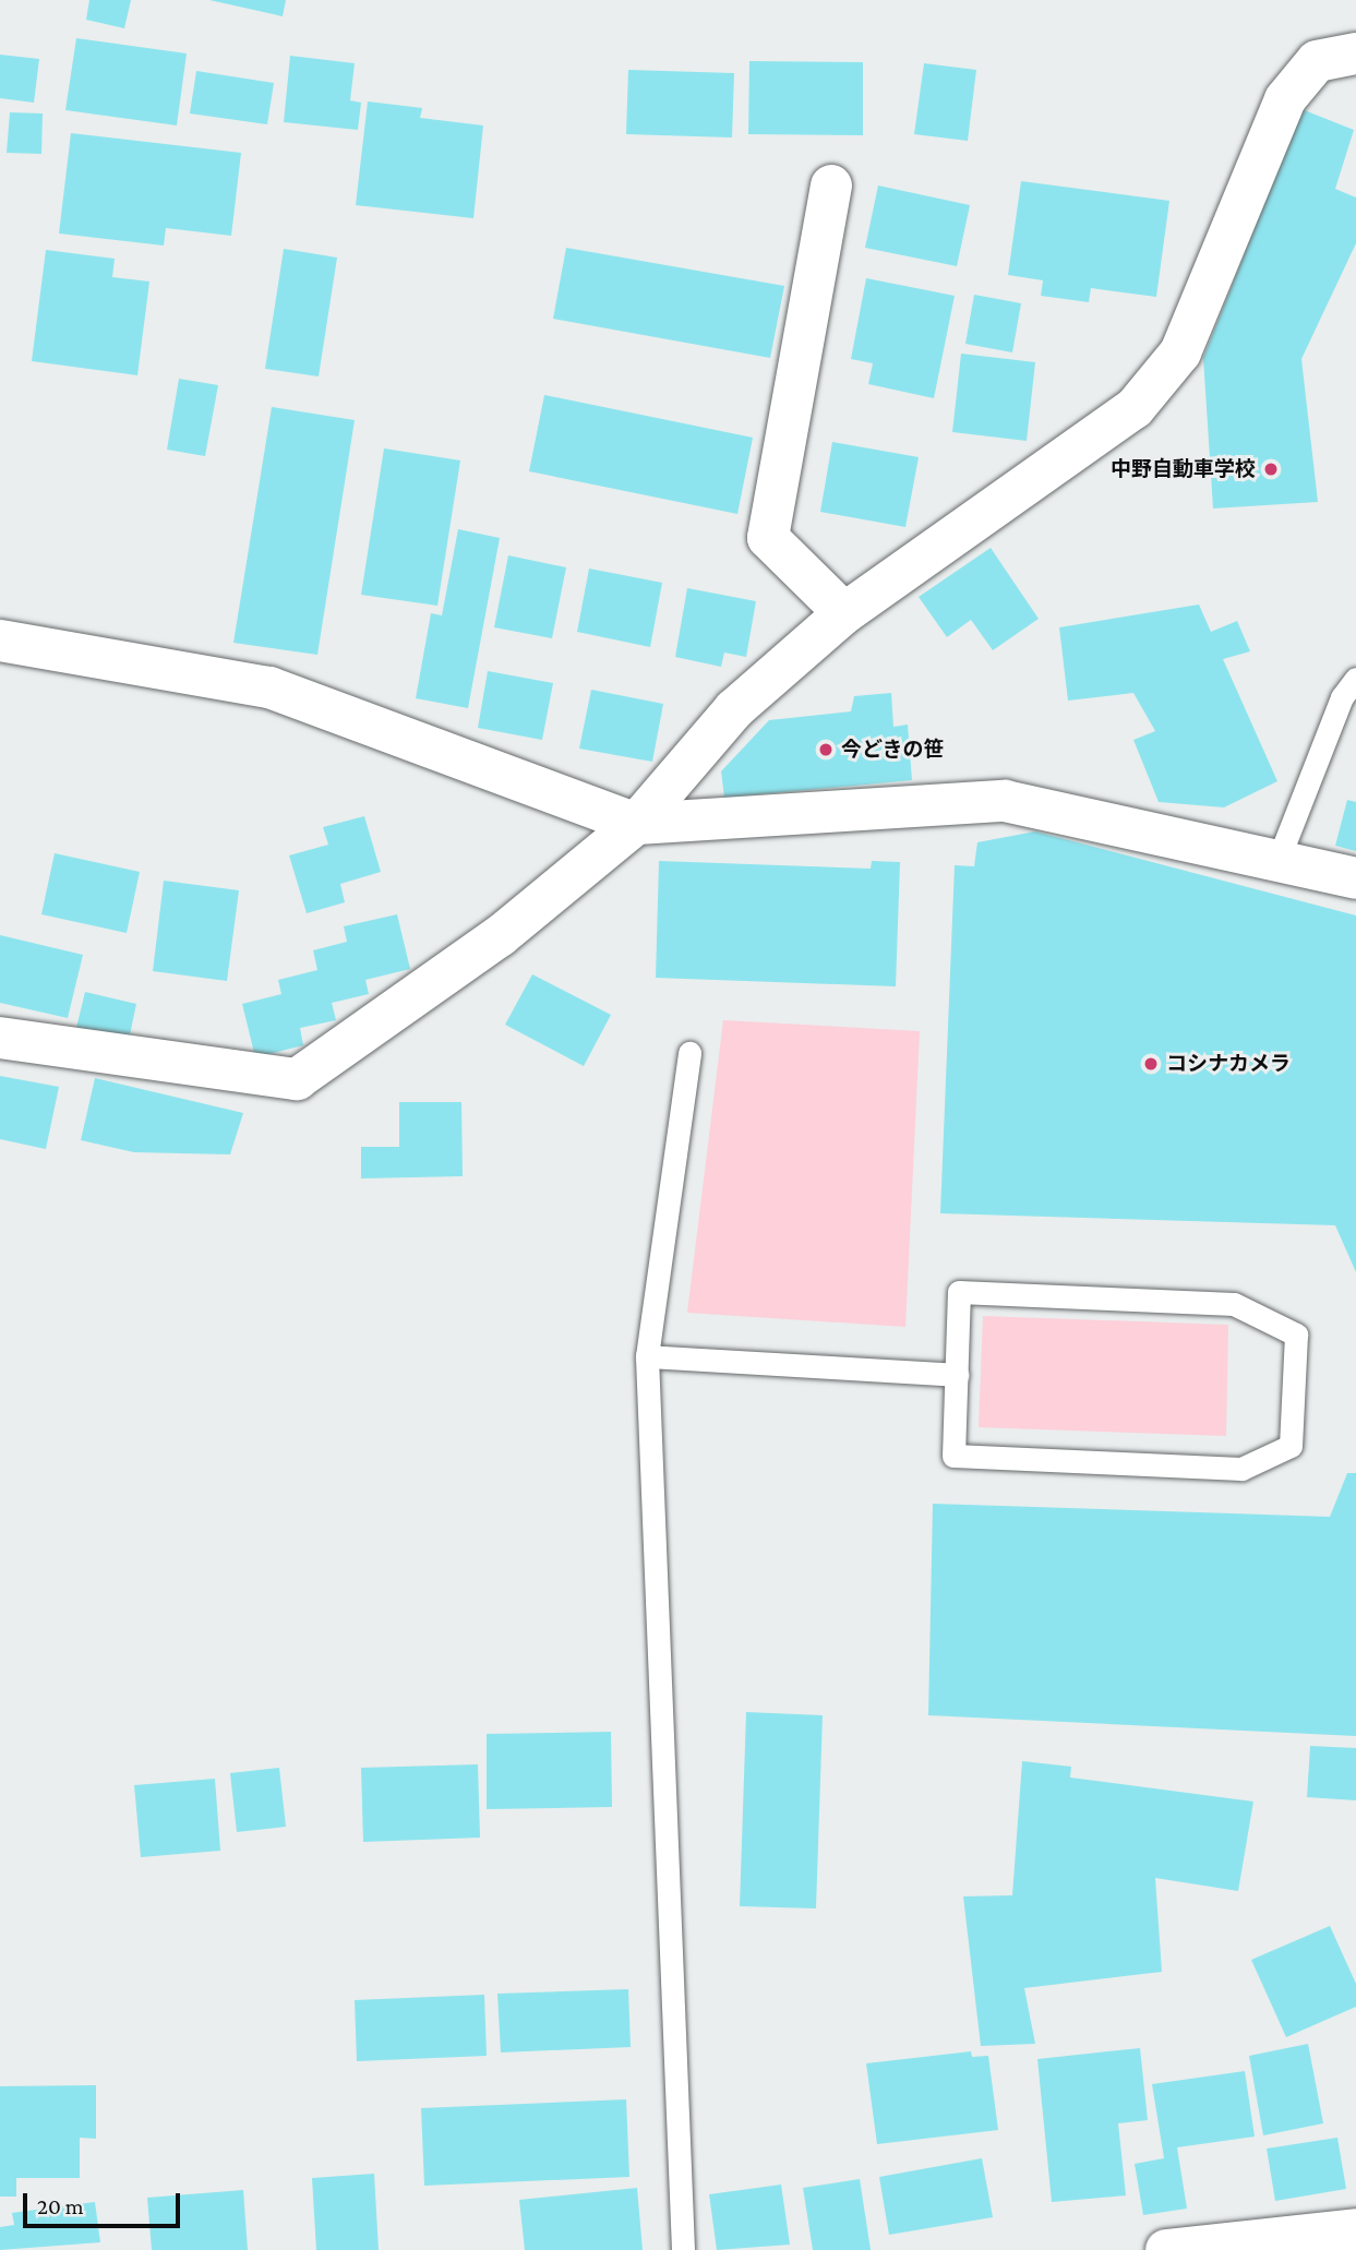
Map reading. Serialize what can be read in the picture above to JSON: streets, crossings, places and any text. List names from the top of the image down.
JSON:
{
  "places": ["中野自動車学校", "今どきの笹", "コシナカメラ"],
  "scale_bar": "20 m"
}
